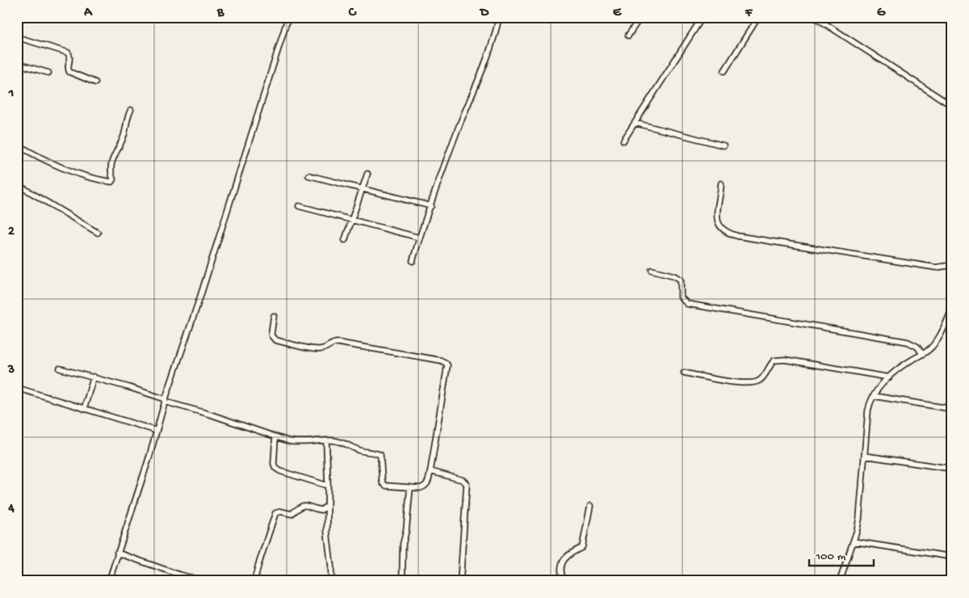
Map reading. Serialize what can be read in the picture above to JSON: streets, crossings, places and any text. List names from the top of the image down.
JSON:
{
  "scale_bar": "100 m",
  "grid": {
    "columns": [
      "A",
      "B",
      "C",
      "D",
      "E",
      "F",
      "G"
    ],
    "rows": [
      "1",
      "2",
      "3",
      "4"
    ]
  }
}
